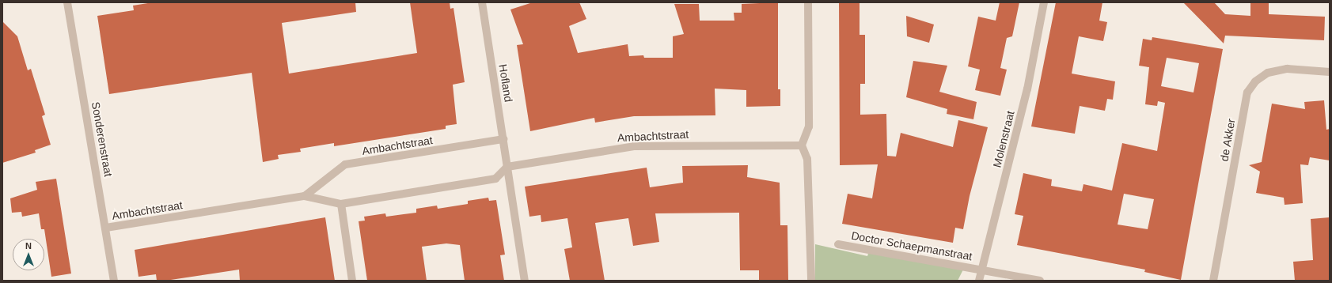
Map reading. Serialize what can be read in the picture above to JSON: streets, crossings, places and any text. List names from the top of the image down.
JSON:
{
  "streets": {
    "street": [
      "Hofland",
      "Ambachtstraat",
      "Sonderenstraat",
      "Molenstraat",
      "de Akker",
      "Doctor Schaepmanstraat"
    ]
  },
  "crossings": [
    ["Hofland", "Ambachtstraat"],
    ["Ambachtstraat", "Sonderenstraat"],
    ["Molenstraat", "Doctor Schaepmanstraat"]
  ],
  "north": "top"
}
